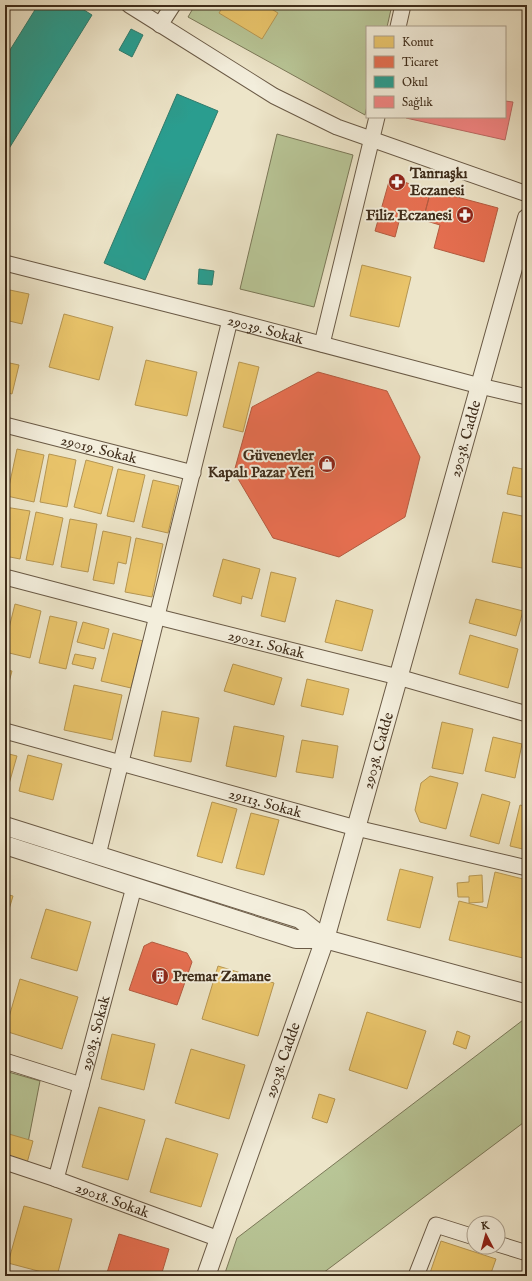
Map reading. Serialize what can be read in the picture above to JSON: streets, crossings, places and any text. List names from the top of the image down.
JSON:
{
  "streets": {
    "street": [
      "29039. Sokak",
      "29038. Cadde",
      "29019. Sokak",
      "29021. Sokak",
      "29113. Sokak",
      "29083. Sokak",
      "29018. Sokak"
    ]
  },
  "crossings": [
    ["29039. Sokak", "29038. Cadde"],
    ["29038. Cadde", "29021. Sokak"],
    ["29038. Cadde", "29113. Sokak"],
    ["29038. Cadde", "29018. Sokak"],
    ["29083. Sokak", "29018. Sokak"]
  ],
  "places": {
    "pharmacy": ["Tanrıaşkı Eczanesi", "Filiz Eczanesi"],
    "shop": ["Güvenevler Kapalı Pazar Yeri"],
    "building": ["Premar Zamane"]
  },
  "legend": [
    "Konut",
    "Ticaret",
    "Okul",
    "Sağlık"
  ],
  "north": "top"
}
